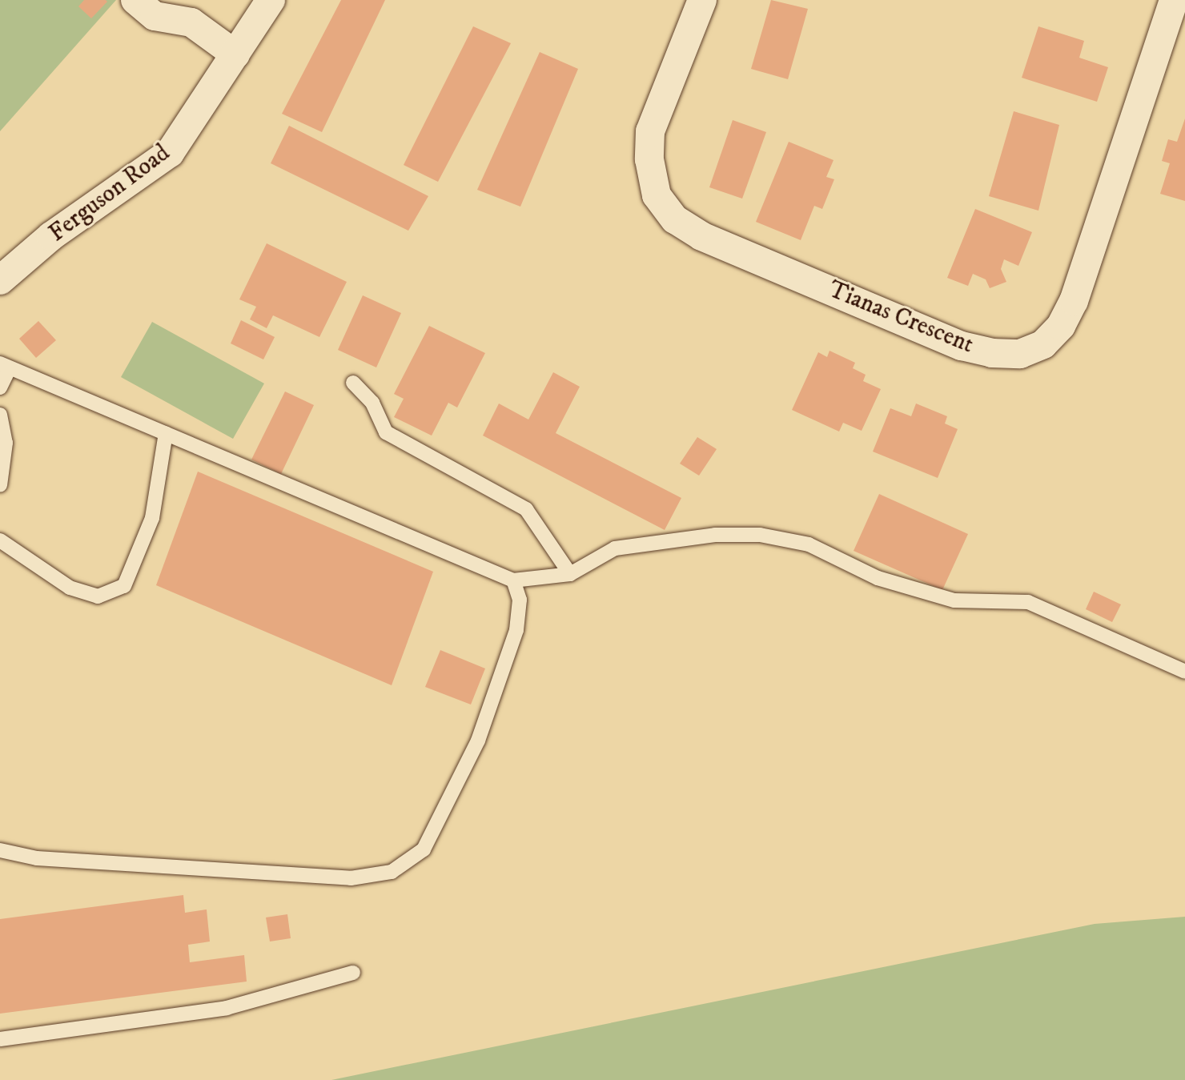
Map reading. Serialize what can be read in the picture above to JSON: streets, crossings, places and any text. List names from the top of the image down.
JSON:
{
  "streets": {
    "street": ["Ferguson Road", "Tianas Crescent"]
  }
}
